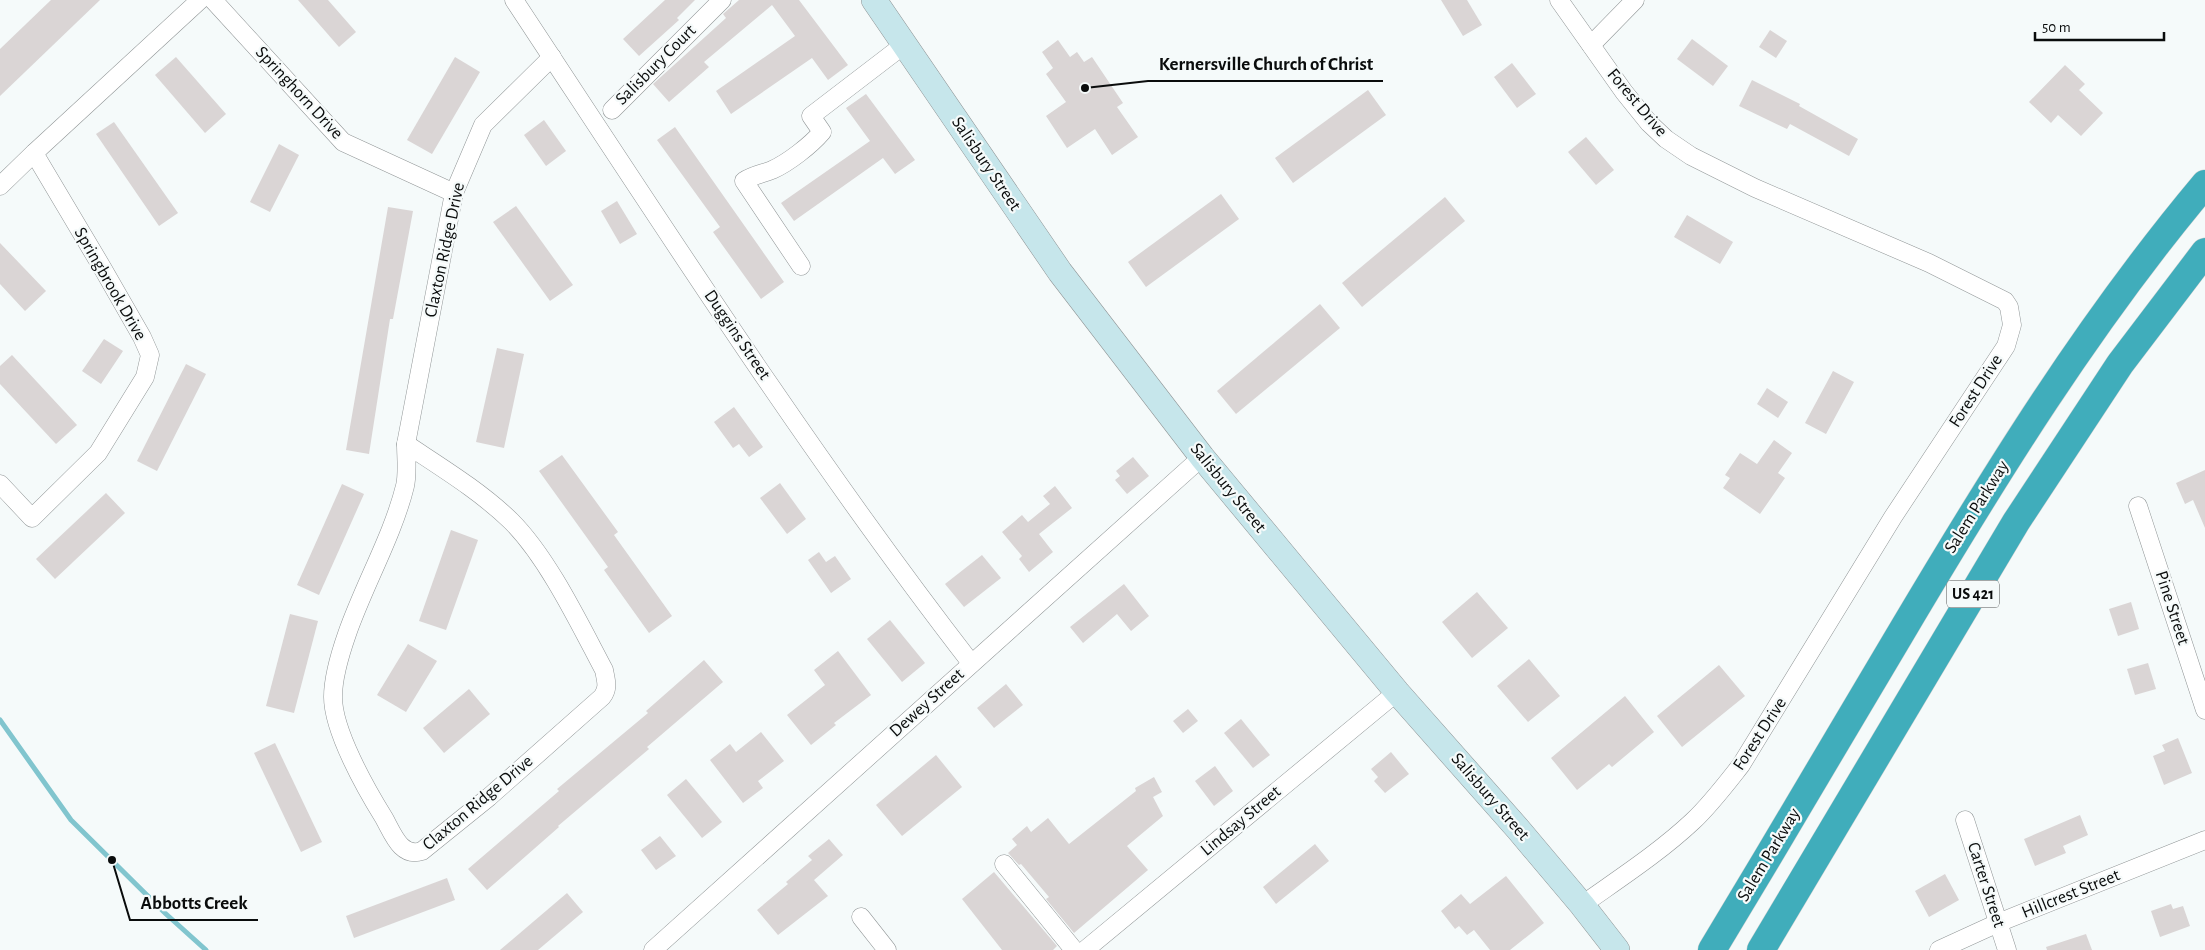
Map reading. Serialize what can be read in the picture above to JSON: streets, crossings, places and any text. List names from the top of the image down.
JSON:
{
  "streets": {
    "highway": ["Salem Parkway", "US 421"],
    "main road": ["Salisbury Street"],
    "street": [
      "Salisbury Court",
      "Springhorn Drive",
      "Forest Drive",
      "Claxton Ridge Drive",
      "Springbrook Drive",
      "Duggins Street",
      "Pine Street",
      "Dewey Street",
      "Lindsay Street",
      "Carter Street",
      "Hillcrest Street"
    ]
  },
  "crossings": [
    ["Springhorn Drive", "Claxton Ridge Drive"],
    ["Forest Drive", "Salisbury Street"],
    ["Salisbury Street", "Dewey Street"],
    ["Salisbury Street", "Lindsay Street"],
    ["Claxton Ridge Drive", "Duggins Street"],
    ["Duggins Street", "Dewey Street"],
    ["Carter Street", "Hillcrest Street"]
  ],
  "places": ["Kernersville Church of Christ", "Abbotts Creek"],
  "scale_bar": "50 m"
}
